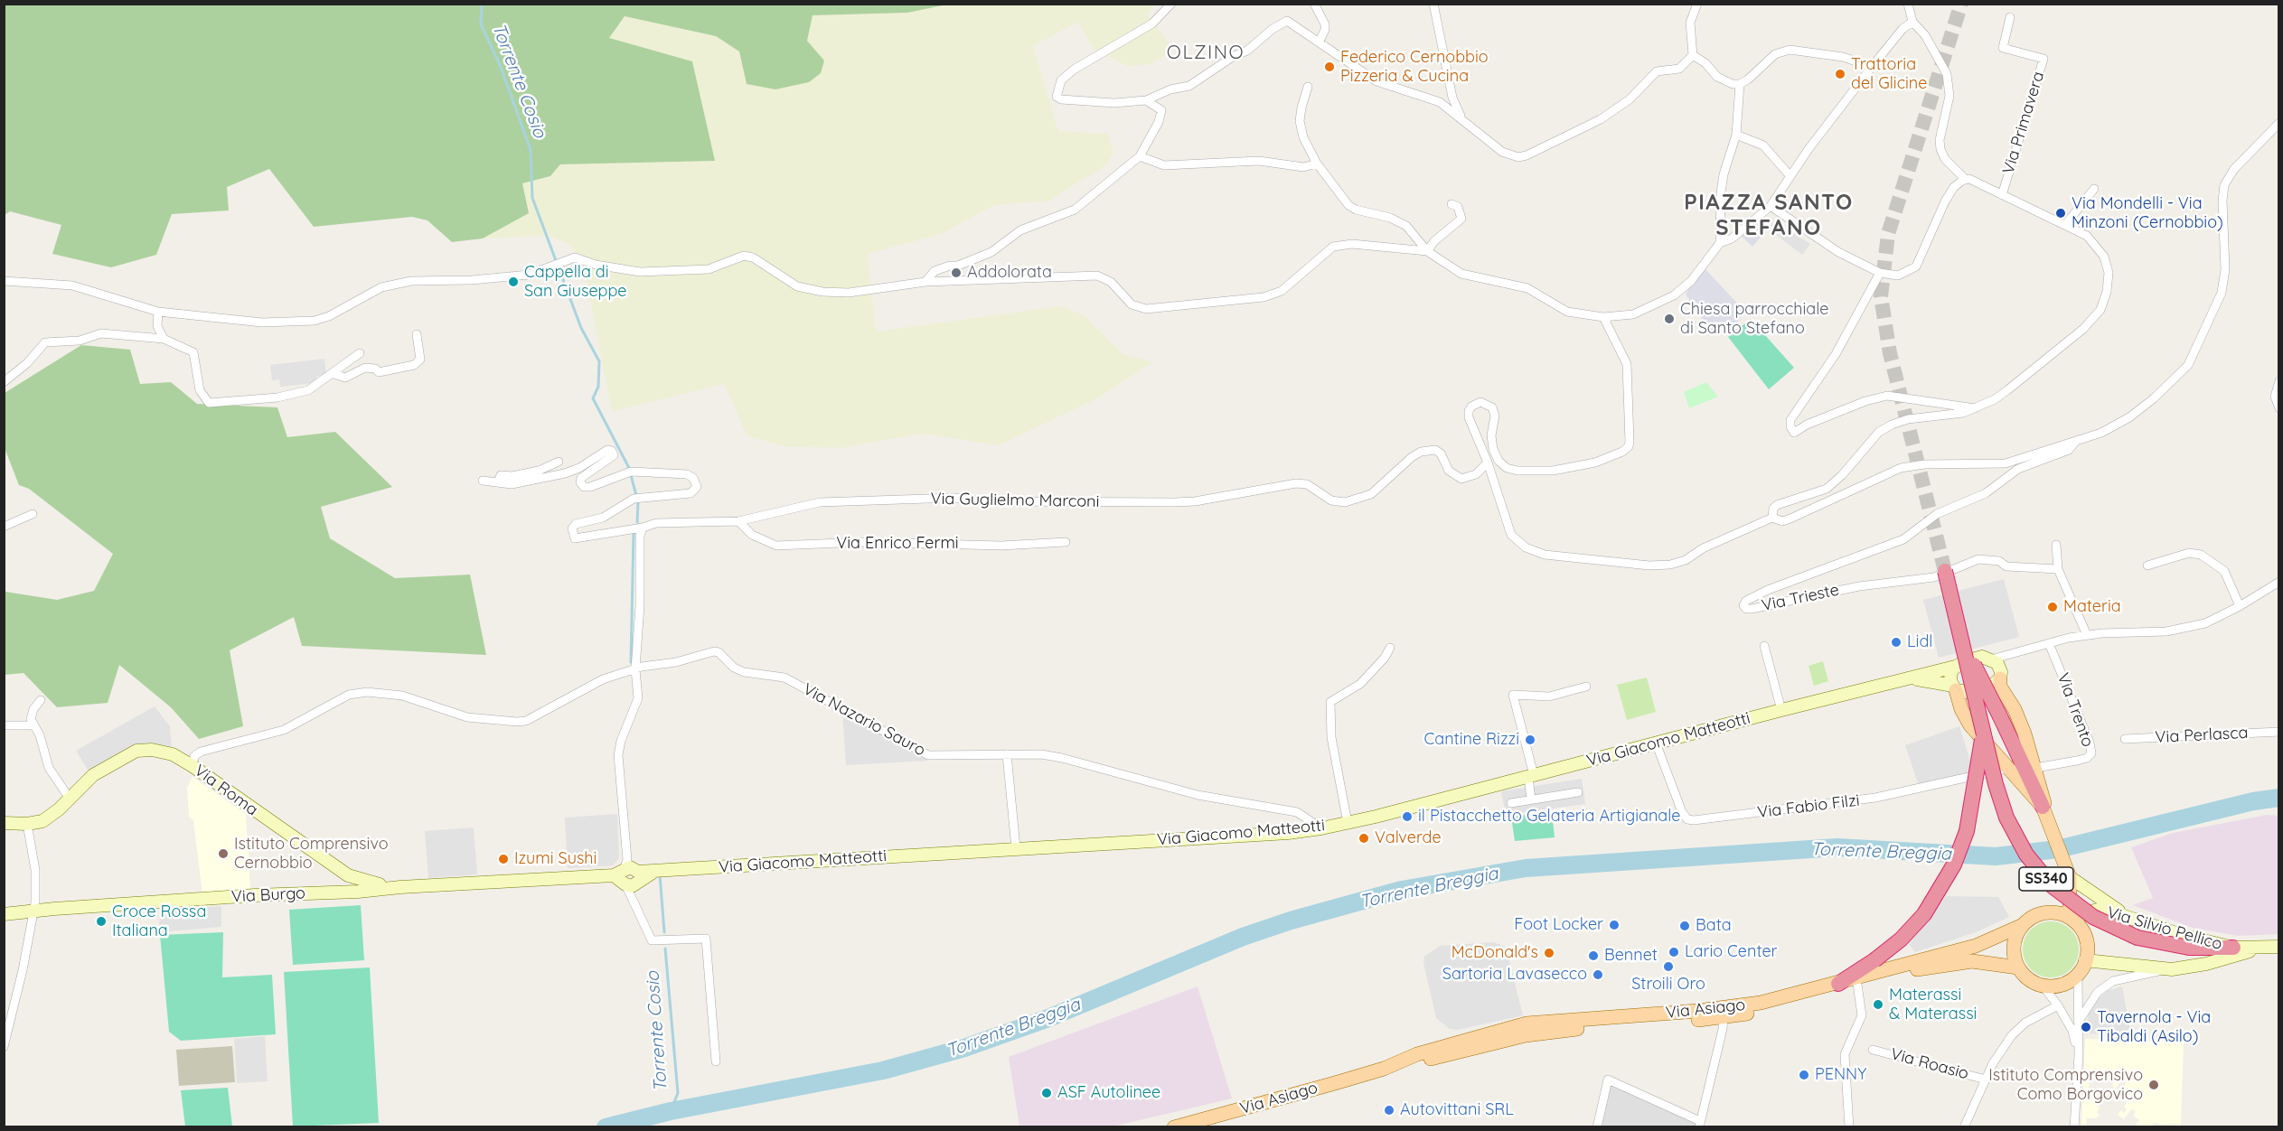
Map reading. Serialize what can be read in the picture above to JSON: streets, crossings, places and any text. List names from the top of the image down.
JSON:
{
  "streets": {
    "highway": ["SS340"],
    "main road": ["Via Asiago"],
    "street": [
      "Via Primavera",
      "Via Guglielmo Marconi",
      "Via Enrico Fermi",
      "Via Trieste",
      "Via Trento",
      "Via Nazario Sauro",
      "Via Perlasca",
      "Via Giacomo Matteotti",
      "Via Roma",
      "Via Fabio Filzi",
      "Via Burgo",
      "Via Silvio Pellico",
      "Via Roasio"
    ]
  },
  "crossings": [
    ["Via Guglielmo Marconi", "Via Enrico Fermi"],
    ["Via Nazario Sauro", "Via Giacomo Matteotti"],
    ["Via Nazario Sauro", "Via Roma"],
    ["Via Giacomo Matteotti", "Via Roma"],
    ["Via Giacomo Matteotti", "Via Fabio Filzi"],
    ["Via Roma", "Via Burgo"],
    ["SS340", "Via Silvio Pellico"],
    ["SS340", "Via Asiago"],
    ["Via Silvio Pellico", "Via Asiago"]
  ],
  "districts": ["OLZINO", "PIAZZA SANTO STEFANO"],
  "water": ["Torrente Cosio", "Torrente Breggia"],
  "places": [
    "Federico Cernobbio Pizzeria & Cucina",
    "Trattoria del Glicine",
    "Via Mondelli - Via Minzoni (Cernobbio)",
    "Addolorata",
    "Cappella di San Giuseppe",
    "Chiesa parrocchiale di Santo Stefano",
    "Materia",
    "Lidl",
    "Cantine Rizzi",
    "il Pistacchetto Gelateria Artigianale",
    "Valverde",
    "Istituto Comprensivo Cernobbio",
    "Izumi Sushi",
    "Croce Rossa Italiana",
    "Foot Locker",
    "Bata",
    "Lario Center",
    "McDonald's",
    "Bennet",
    "Stroili Oro",
    "Sartoria Lavasecco",
    "Materassi & Materassi",
    "Tavernola - Via Tibaldi (Asilo)",
    "PENNY",
    "Istituto Comprensivo Como Borgovico",
    "ASF Autolinee",
    "Autovittani SRL"
  ]
}
